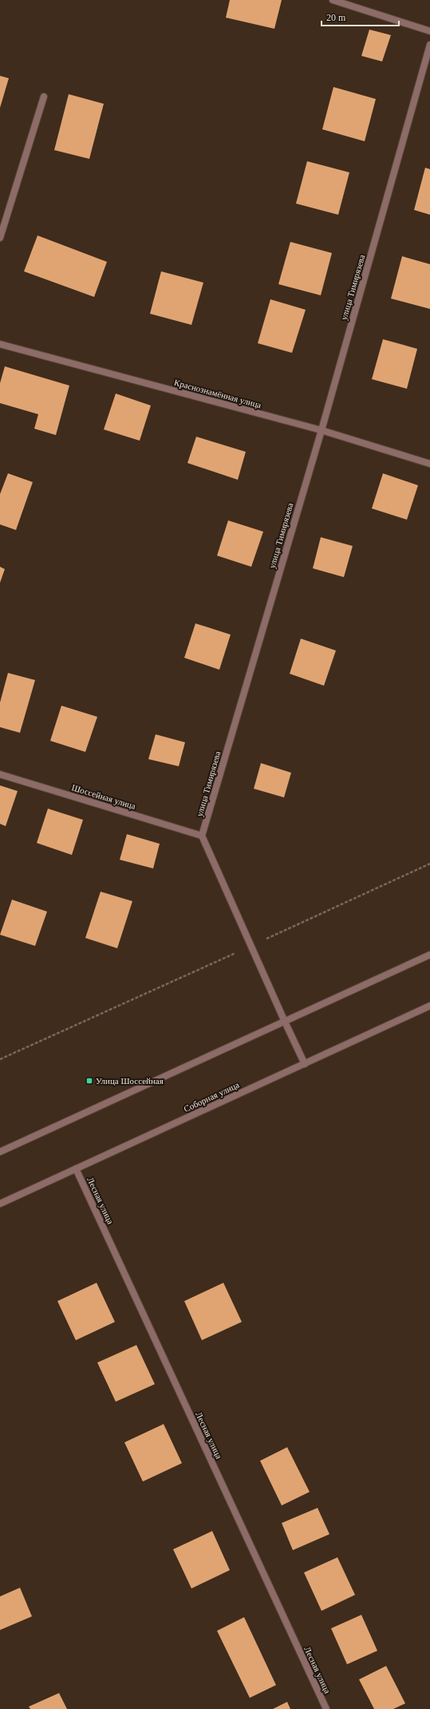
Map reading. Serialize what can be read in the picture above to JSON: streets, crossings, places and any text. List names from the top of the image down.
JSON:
{
  "streets": {
    "street": [
      "улица Тимирязева",
      "Краснознамённая улица",
      "Шоссейная улица",
      "Соборная улица",
      "Лесная улица"
    ]
  },
  "crossings": [
    ["улица Тимирязева", "Краснознамённая улица"],
    ["улица Тимирязева", "Шоссейная улица"],
    ["Соборная улица", "Лесная улица"]
  ],
  "places": {
    "transit": ["Улица Шоссейная"]
  },
  "scale_bar": "20 m"
}
